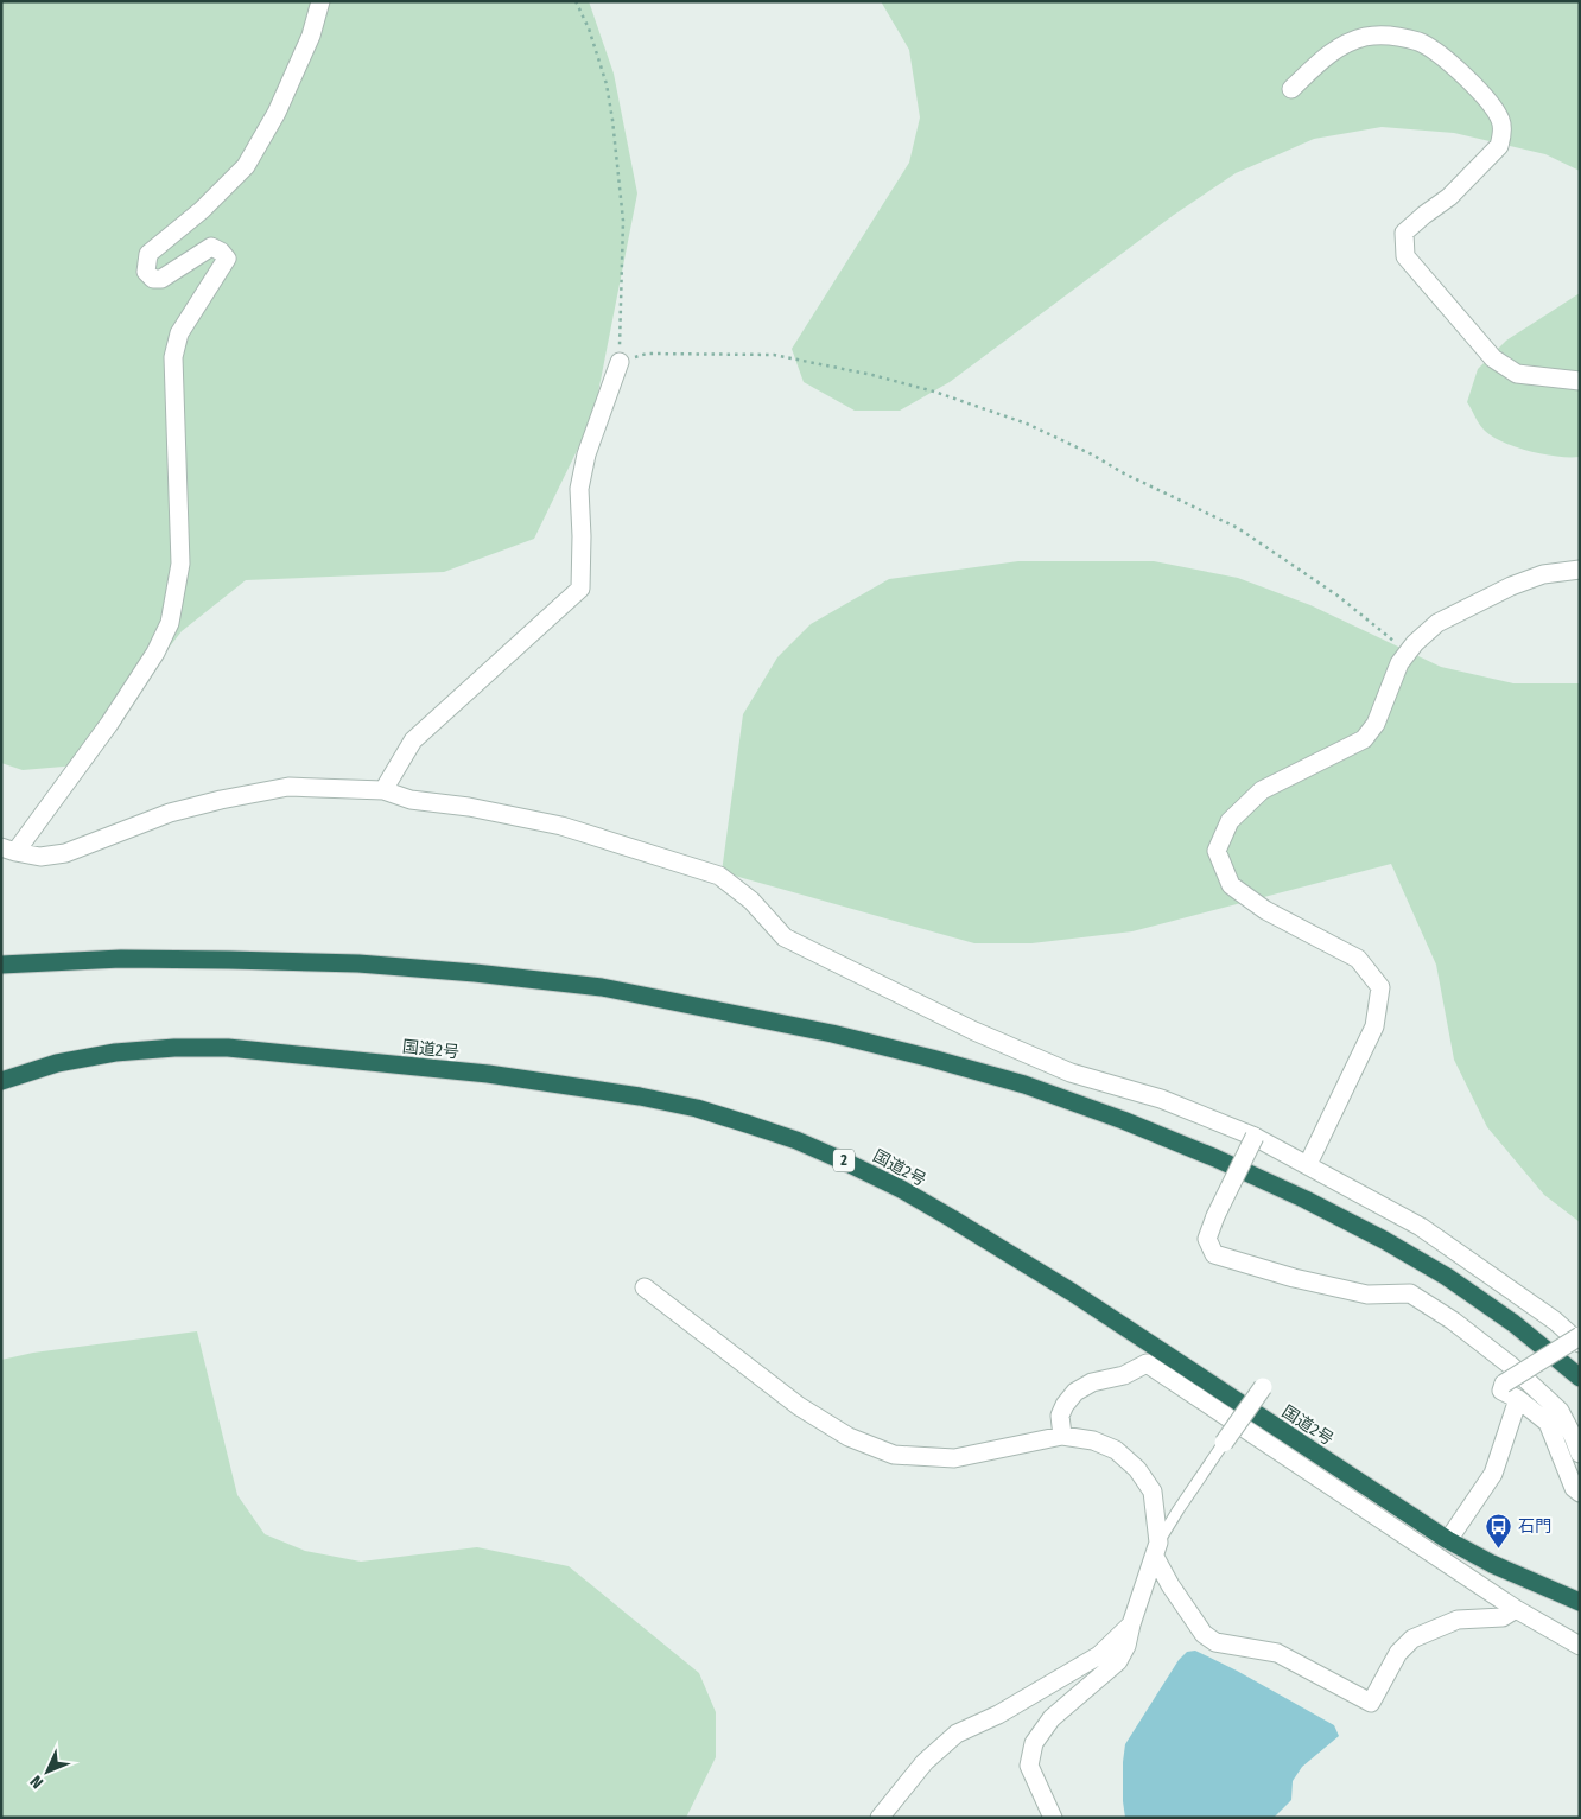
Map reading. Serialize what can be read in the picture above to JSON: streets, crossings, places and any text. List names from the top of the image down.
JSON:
{
  "streets": {
    "highway": ["国道2号", "2"]
  },
  "places": {
    "bus stop": ["石門"]
  },
  "north": "bottom left"
}
